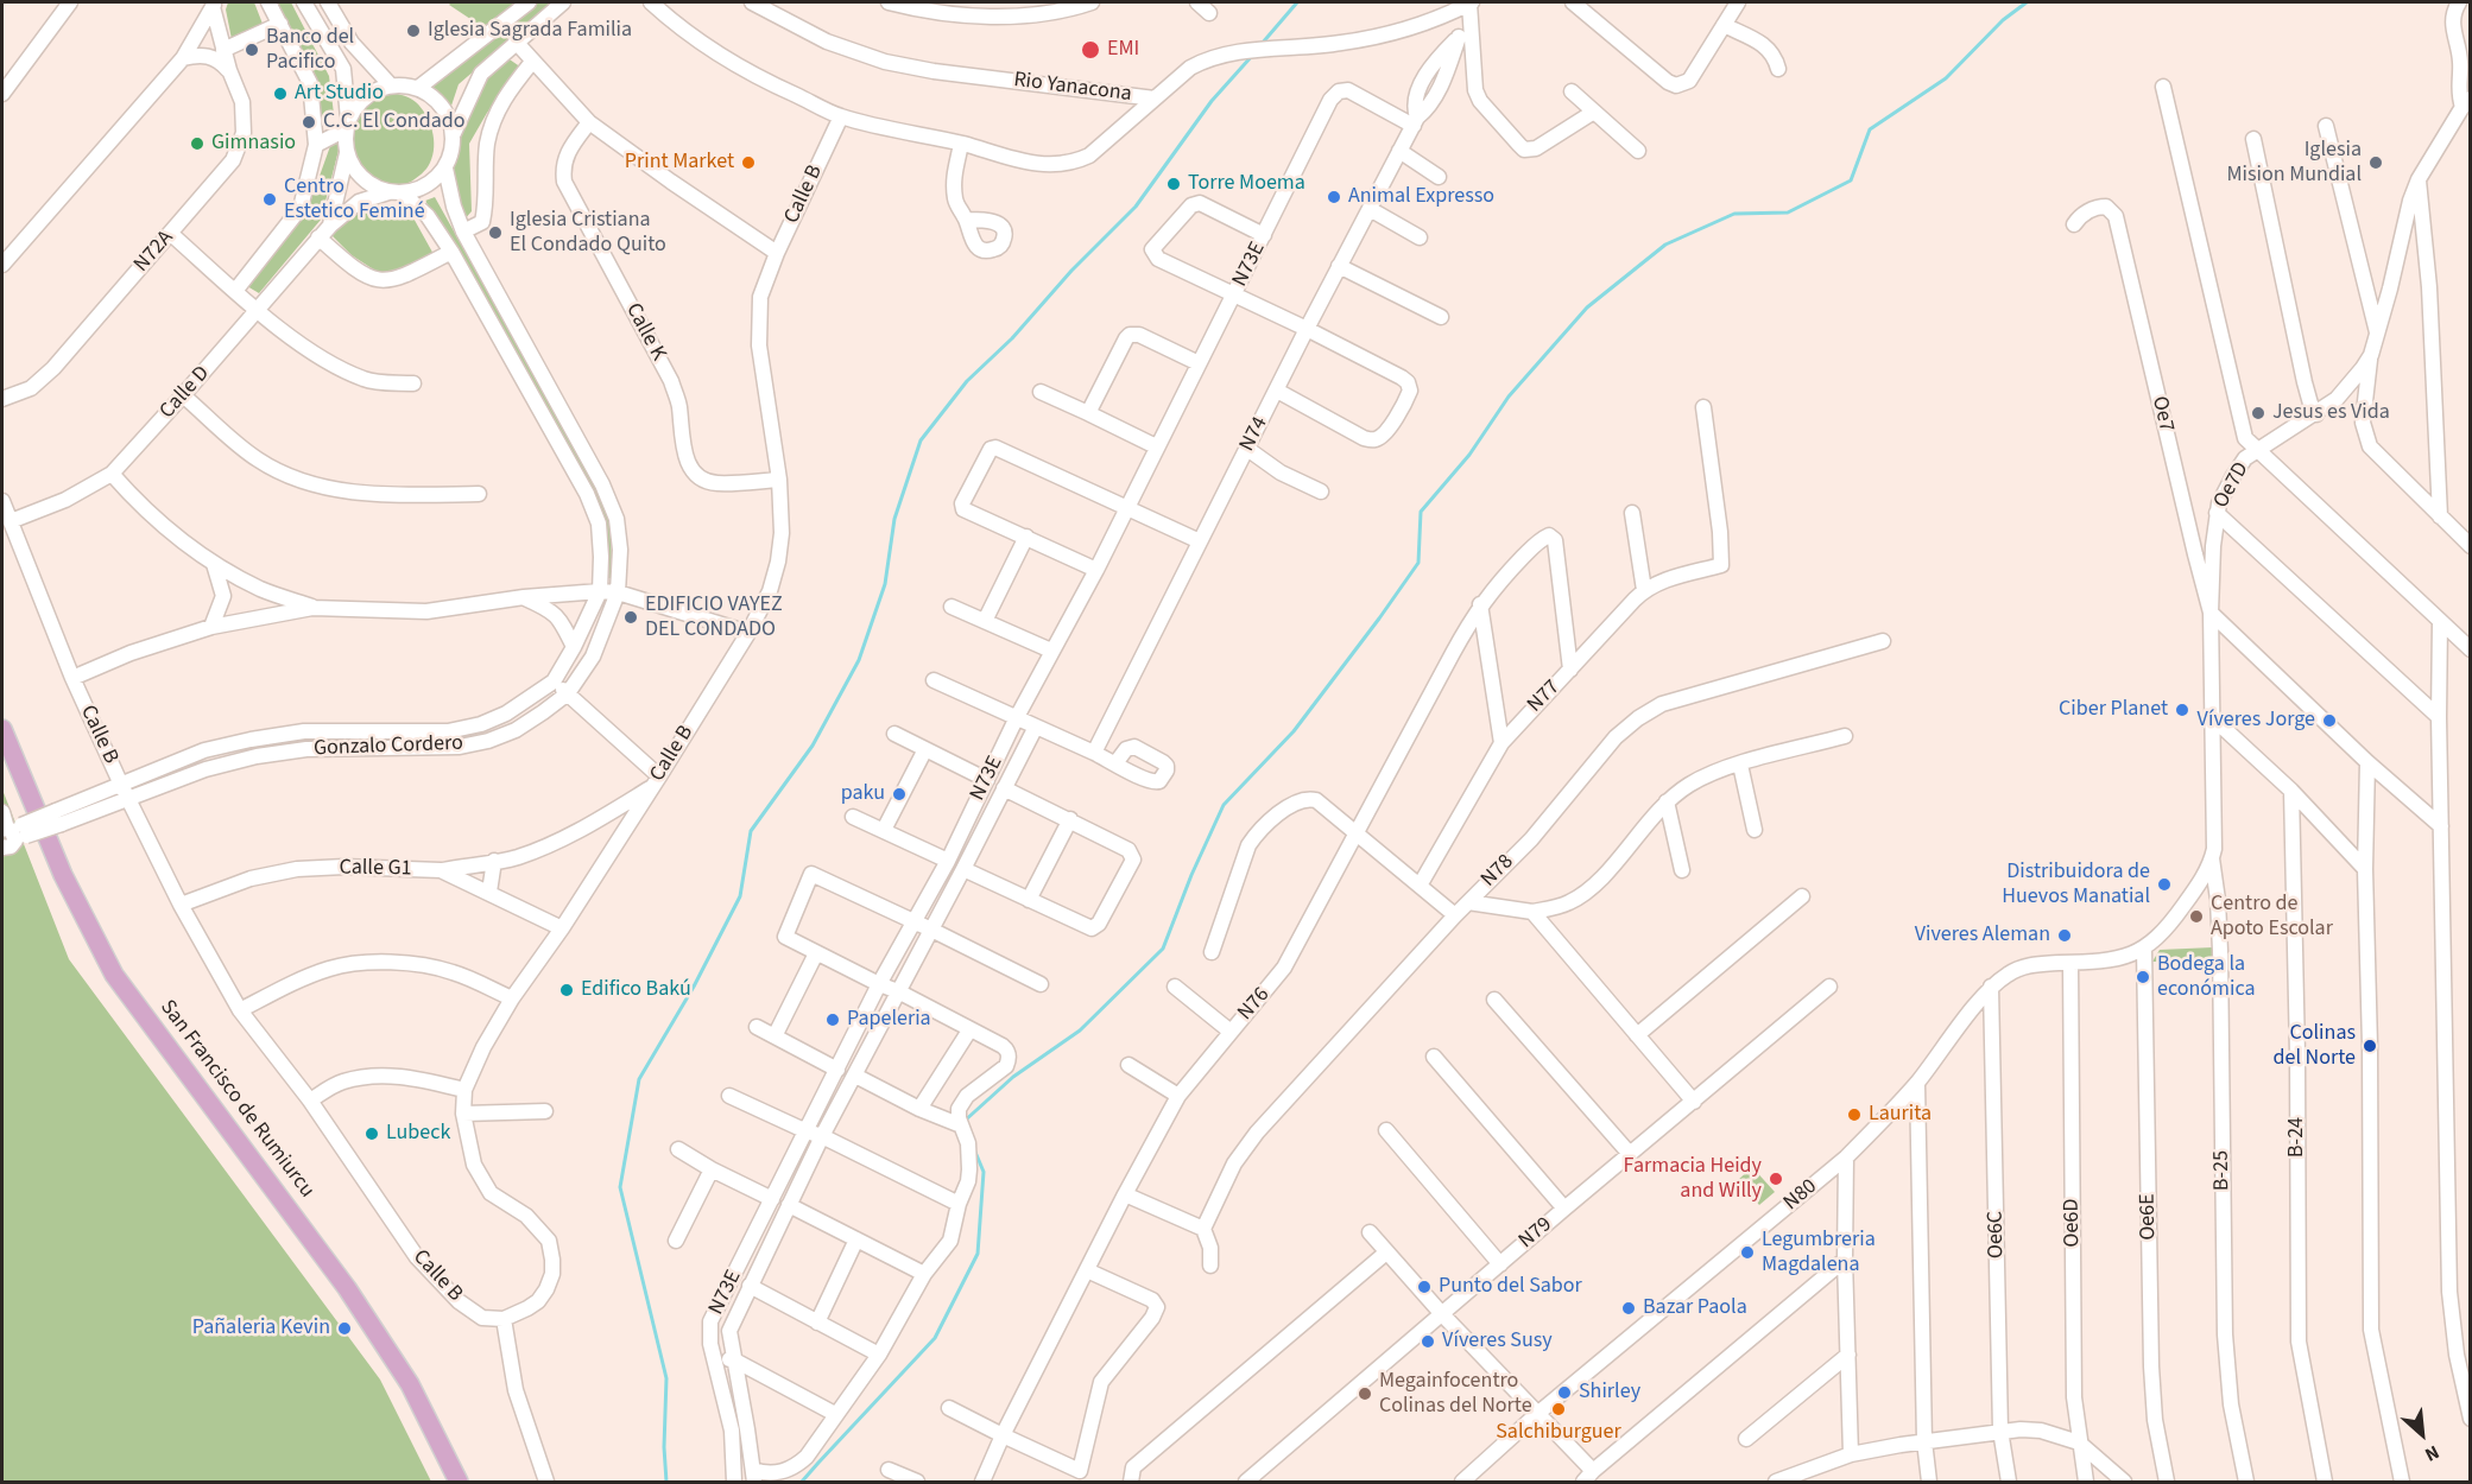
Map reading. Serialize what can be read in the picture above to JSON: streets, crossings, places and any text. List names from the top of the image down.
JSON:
{
  "streets": {
    "main road": ["San Francisco de Rumiurcu"],
    "street": [
      "Rio Yanacona",
      "Calle B",
      "N72A",
      "N73E",
      "Calle K",
      "Calle D",
      "Oe7",
      "N74",
      "Oe7D",
      "N77",
      "Gonzalo Cordero",
      "Calle G1",
      "N78",
      "N76",
      "B-24",
      "B-25",
      "N80",
      "Oe6E",
      "Oe6D",
      "N79",
      "Oe6C"
    ]
  },
  "crossings": [
    ["Calle B", "Calle K"],
    ["Calle B", "Calle D"],
    ["Calle B", "Gonzalo Cordero"],
    ["Calle B", "Calle G1"],
    ["N73E", "N74"],
    ["Calle D", "Gonzalo Cordero"],
    ["Oe7", "Oe7D"],
    ["Oe7D", "B-25"],
    ["N77", "N76"],
    ["N80", "Oe6E"],
    ["N80", "Oe6D"],
    ["N80", "Oe6C"]
  ],
  "places": [
    "Iglesia Sagrada Familia",
    "Banco del Pacifico",
    "EMI",
    "Art Studio",
    "C.C. El Condado",
    "Gimnasio",
    "Print Market",
    "Iglesia Mision Mundial",
    "Torre Moema",
    "Animal Expresso",
    "Centro Estetico Feminé",
    "Iglesia Cristiana El Condado Quito",
    "Jesus es Vida",
    "EDIFICIO VAYEZ DEL CONDADO",
    "Ciber Planet",
    "Víveres Jorge",
    "paku",
    "Distribuidora de Huevos Manatial",
    "Centro de Apoto Escolar",
    "Viveres Aleman",
    "Bodega la económica",
    "Edifico Bakú",
    "Papeleria",
    "Colinas del Norte",
    "Laurita",
    "Lubeck",
    "Farmacia Heidy and Willy",
    "Legumbreria Magdalena",
    "Punto del Sabor",
    "Bazar Paola",
    "Pañaleria Kevin",
    "Víveres Susy",
    "Shirley",
    "Megainfocentro Colinas del Norte",
    "Salchiburguer"
  ],
  "north": "bottom right"
}
